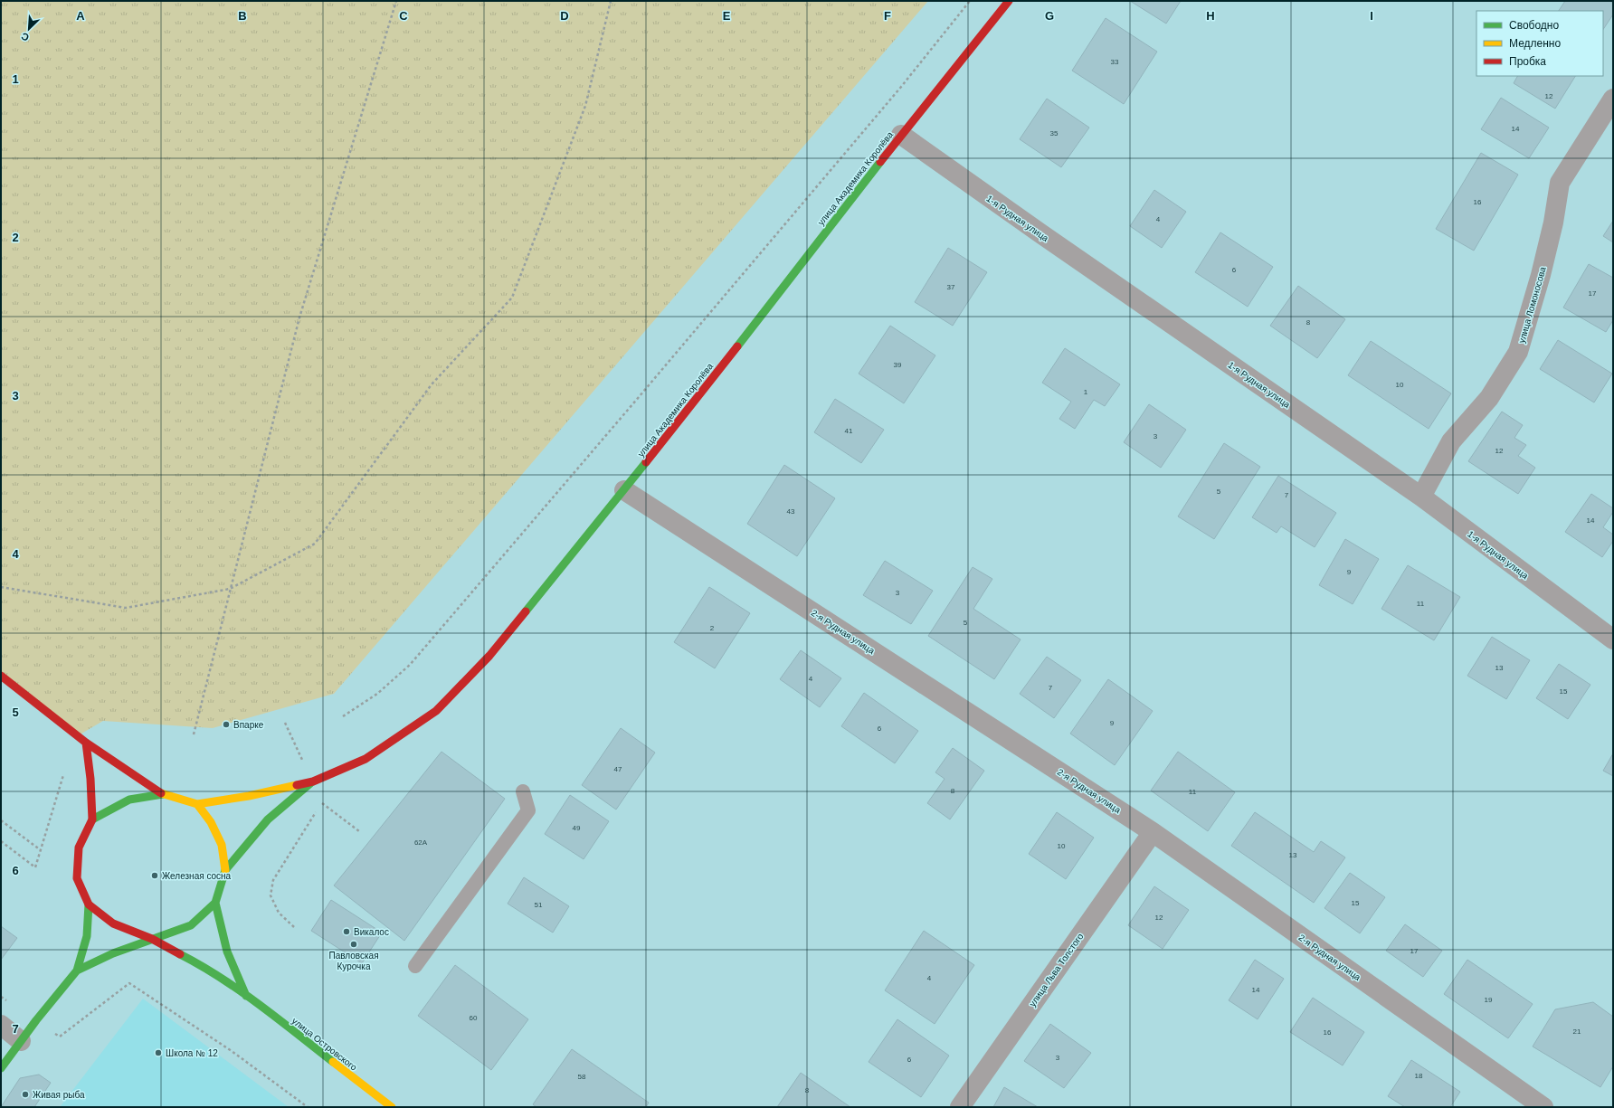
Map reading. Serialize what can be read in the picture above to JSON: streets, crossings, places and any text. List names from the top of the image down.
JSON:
{
  "streets": {
    "street": [
      "улица Академика Королёва",
      "1-я Рудная улица",
      "улица Ломоносова",
      "2-я Рудная улица",
      "улица Льва Толстого",
      "улица Островского"
    ]
  },
  "crossings": [
    ["улица Академика Королёва", "1-я Рудная улица"],
    ["улица Академика Королёва", "2-я Рудная улица"],
    ["1-я Рудная улица", "улица Ломоносова"],
    ["2-я Рудная улица", "улица Льва Толстого"]
  ],
  "places": [
    "Впарке",
    "Железная сосна",
    "Викалос",
    "Павловская Курочка",
    "Школа № 12",
    "Живая рыба"
  ],
  "house_numbers": [
    "33",
    "12",
    "14",
    "35",
    "16",
    "4",
    "6",
    "37",
    "17",
    "8",
    "39",
    "10",
    "1",
    "41",
    "3",
    "12",
    "5",
    "7",
    "43",
    "14",
    "9",
    "3",
    "11",
    "5",
    "2",
    "13",
    "4",
    "7",
    "15",
    "9",
    "6",
    "47",
    "8",
    "11",
    "49",
    "62А",
    "10",
    "13",
    "15",
    "51",
    "12",
    "17",
    "4",
    "14",
    "19",
    "60",
    "21",
    "16",
    "3",
    "6",
    "18",
    "58",
    "8"
  ],
  "legend": ["Свободно", "Медленно", "Пробка"],
  "north": "bottom left",
  "grid": {
    "columns": [
      "A",
      "B",
      "C",
      "D",
      "E",
      "F",
      "G",
      "H",
      "I"
    ],
    "rows": [
      "1",
      "2",
      "3",
      "4",
      "5",
      "6",
      "7"
    ]
  }
}
